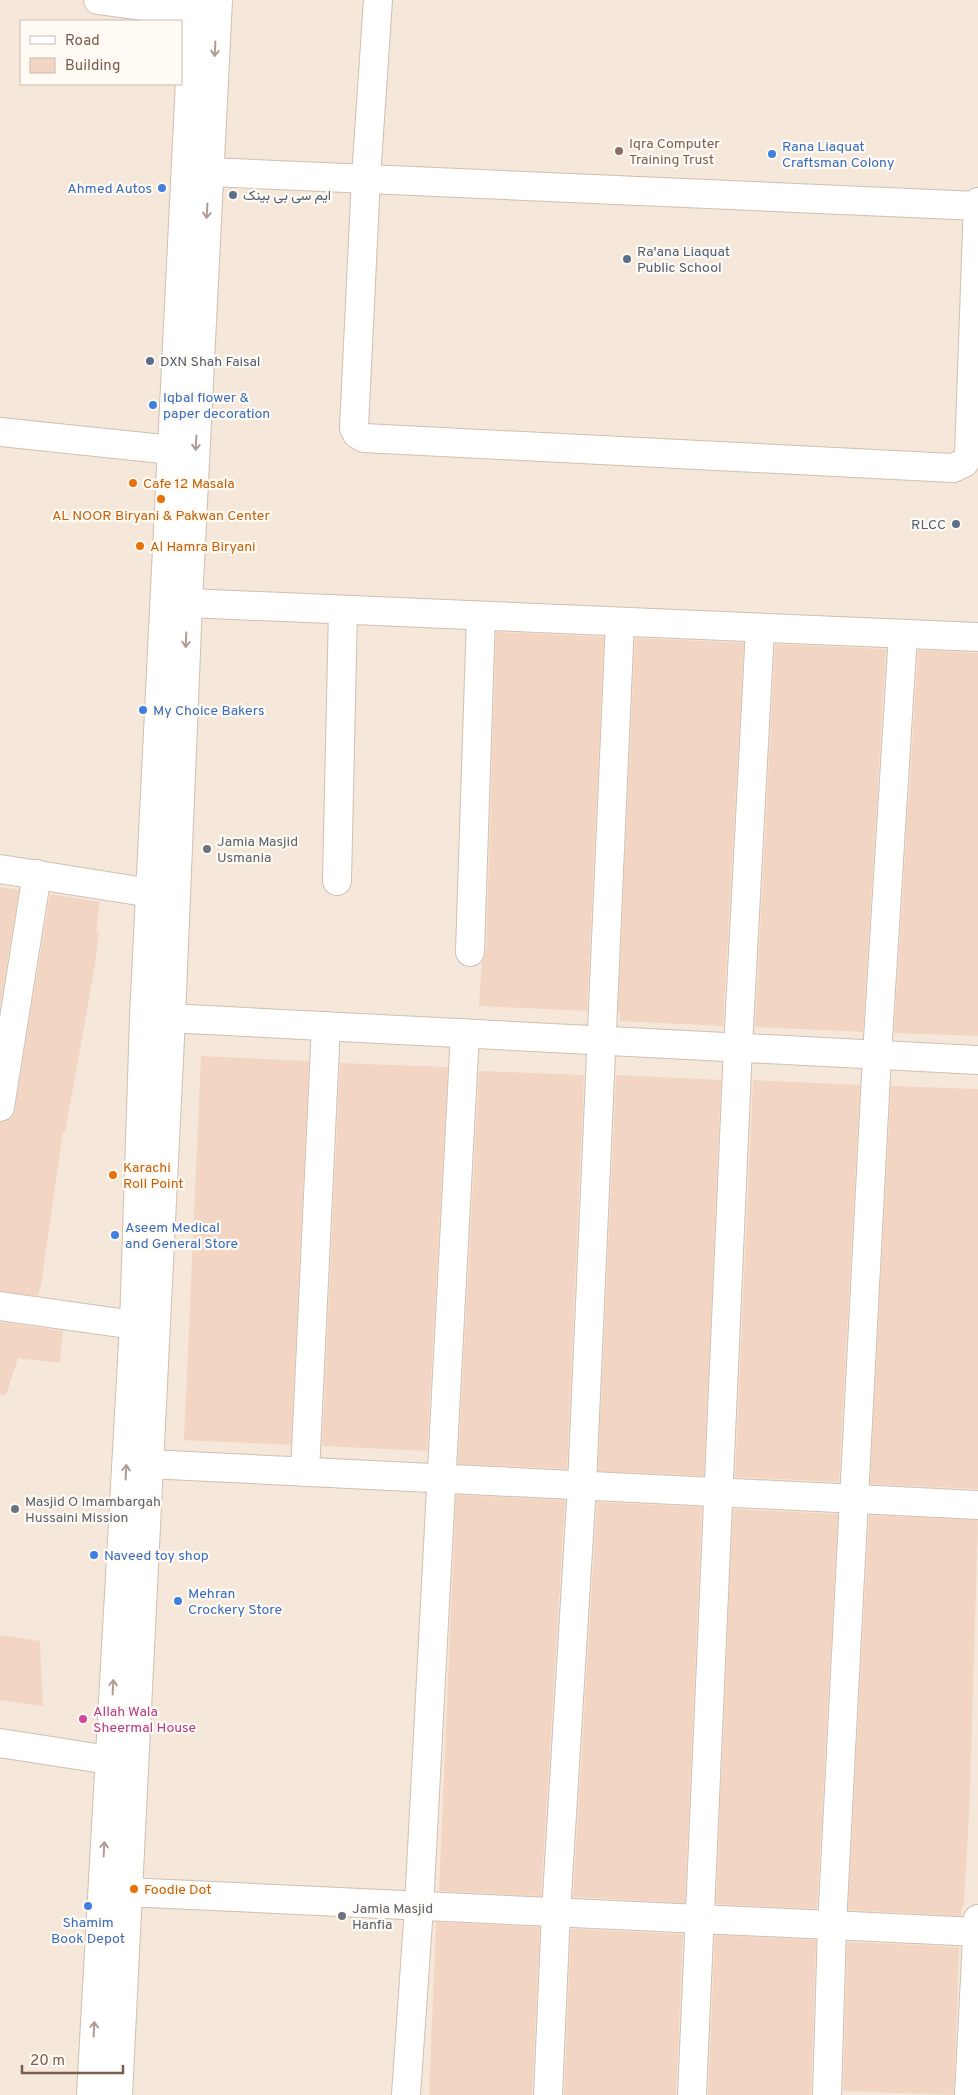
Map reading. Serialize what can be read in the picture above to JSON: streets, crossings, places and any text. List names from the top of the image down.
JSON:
{
  "places": [
    "Iqra Computer Training Trust",
    "Rana Liaquat Craftsman Colony",
    "Ahmed Autos",
    "ایم سی بی بینک",
    "Ra'ana Liaquat Public School",
    "DXN Shah Faisal",
    "Iqbal flower & paper decoration",
    "Cafe 12 Masala",
    "AL NOOR Biryani & Pakwan Center",
    "RLCC",
    "Al Hamra Biryani",
    "My Choice Bakers",
    "Jamia Masjid Usmania",
    "Karachi Roll Point",
    "Aseem Medical and General Store",
    "Masjid O Imambargah Hussaini Mission",
    "Naveed toy shop",
    "Mehran Crockery Store",
    "Allah Wala Sheermal House",
    "Foodie Dot",
    "Shamim Book Depot",
    "Jamia Masjid Hanfia"
  ],
  "legend": ["Road", "Building"],
  "scale_bar": "20 m"
}
